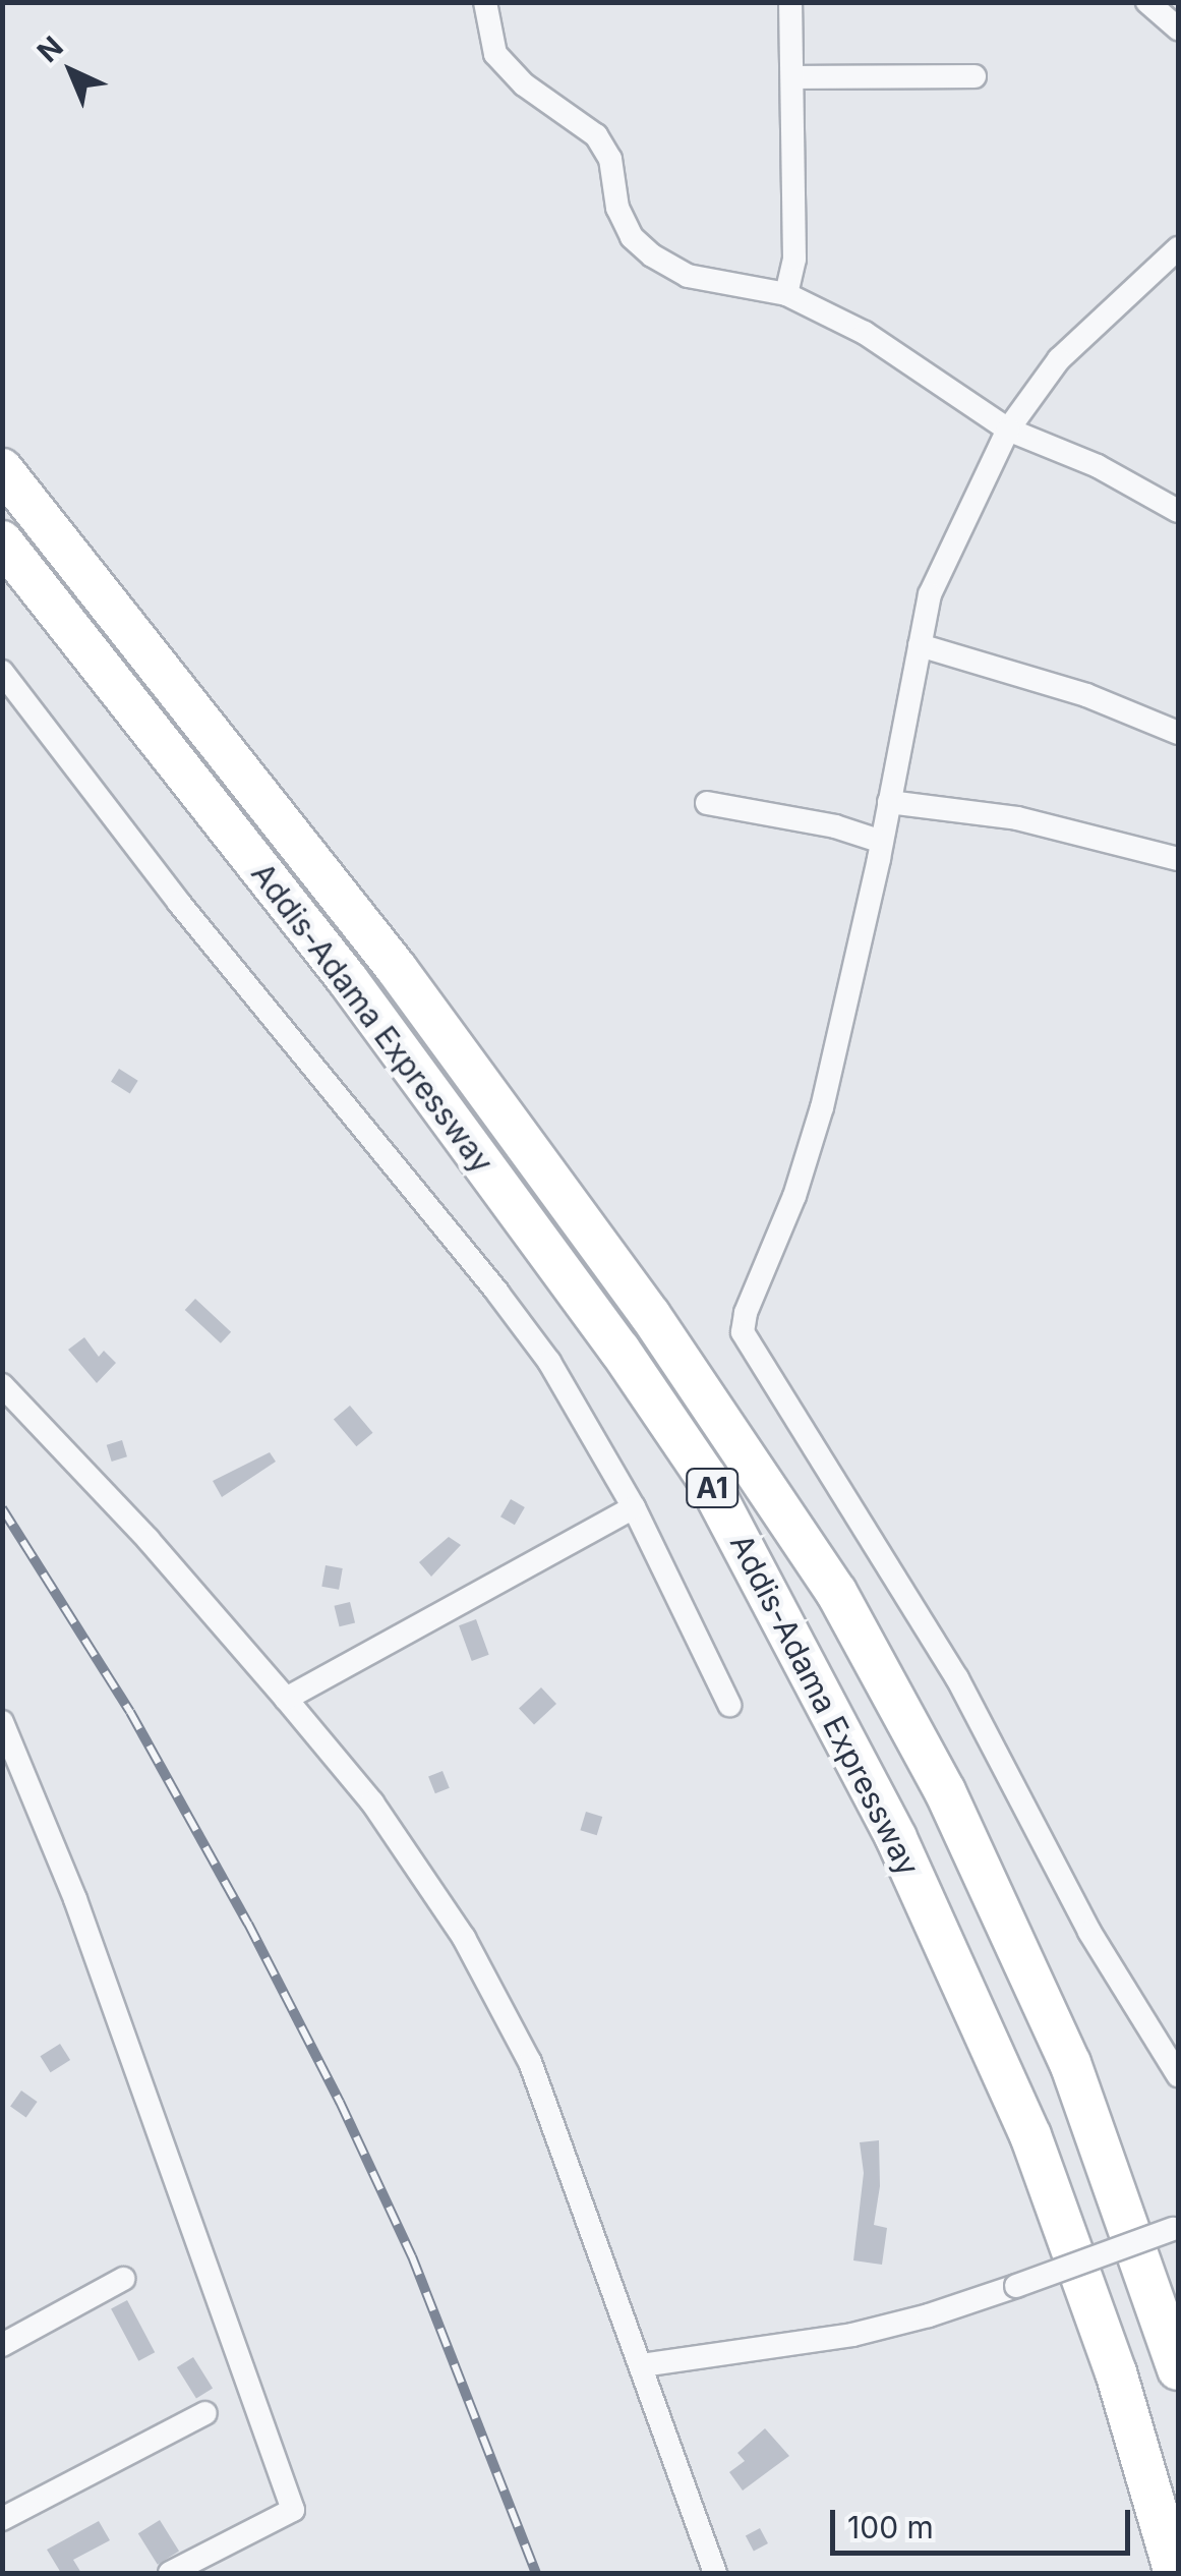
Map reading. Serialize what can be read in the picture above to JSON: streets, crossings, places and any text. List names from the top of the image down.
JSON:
{
  "streets": {
    "highway": ["Addis-Adama Expressway", "A1"]
  },
  "scale_bar": "100 m",
  "north": "top left"
}
